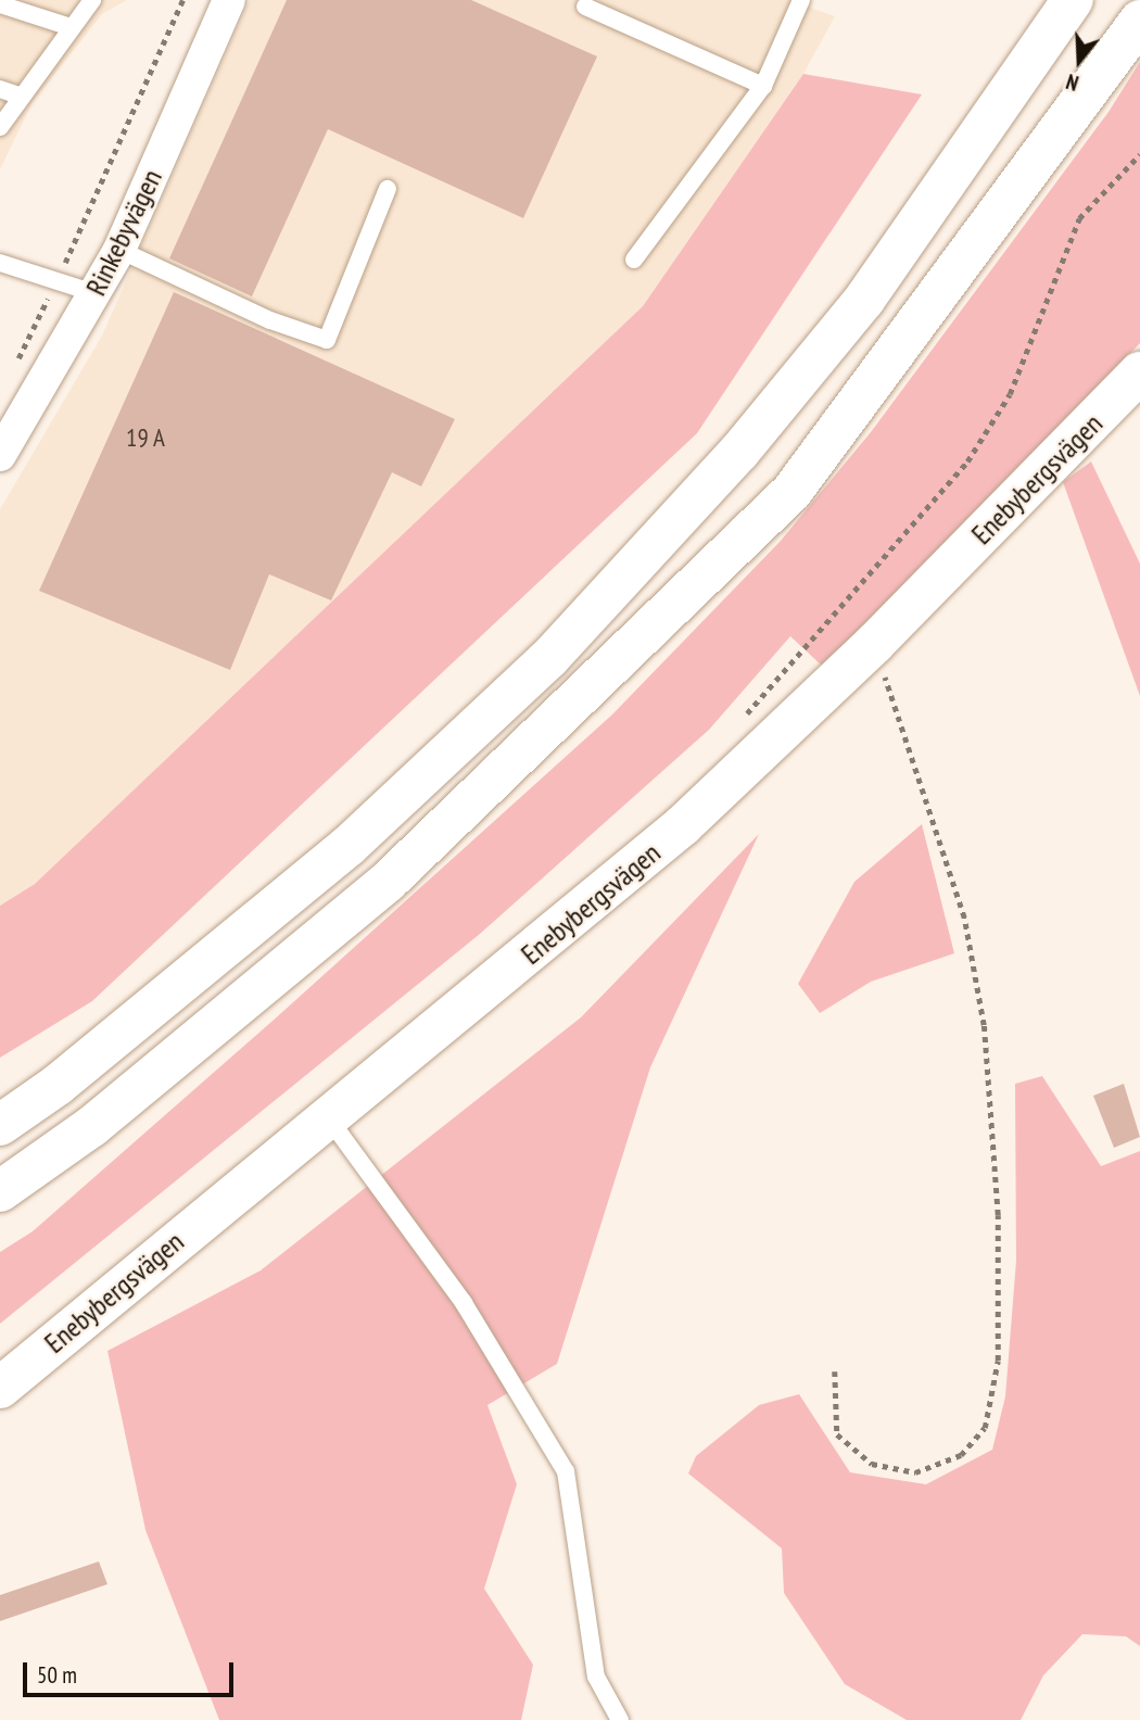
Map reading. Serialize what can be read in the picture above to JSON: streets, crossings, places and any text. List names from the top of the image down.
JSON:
{
  "streets": {
    "main road": ["Enebybergsvägen"],
    "street": ["Rinkebyvägen"]
  },
  "house_numbers": ["19 A"],
  "scale_bar": "50 m",
  "north": "bottom"
}
